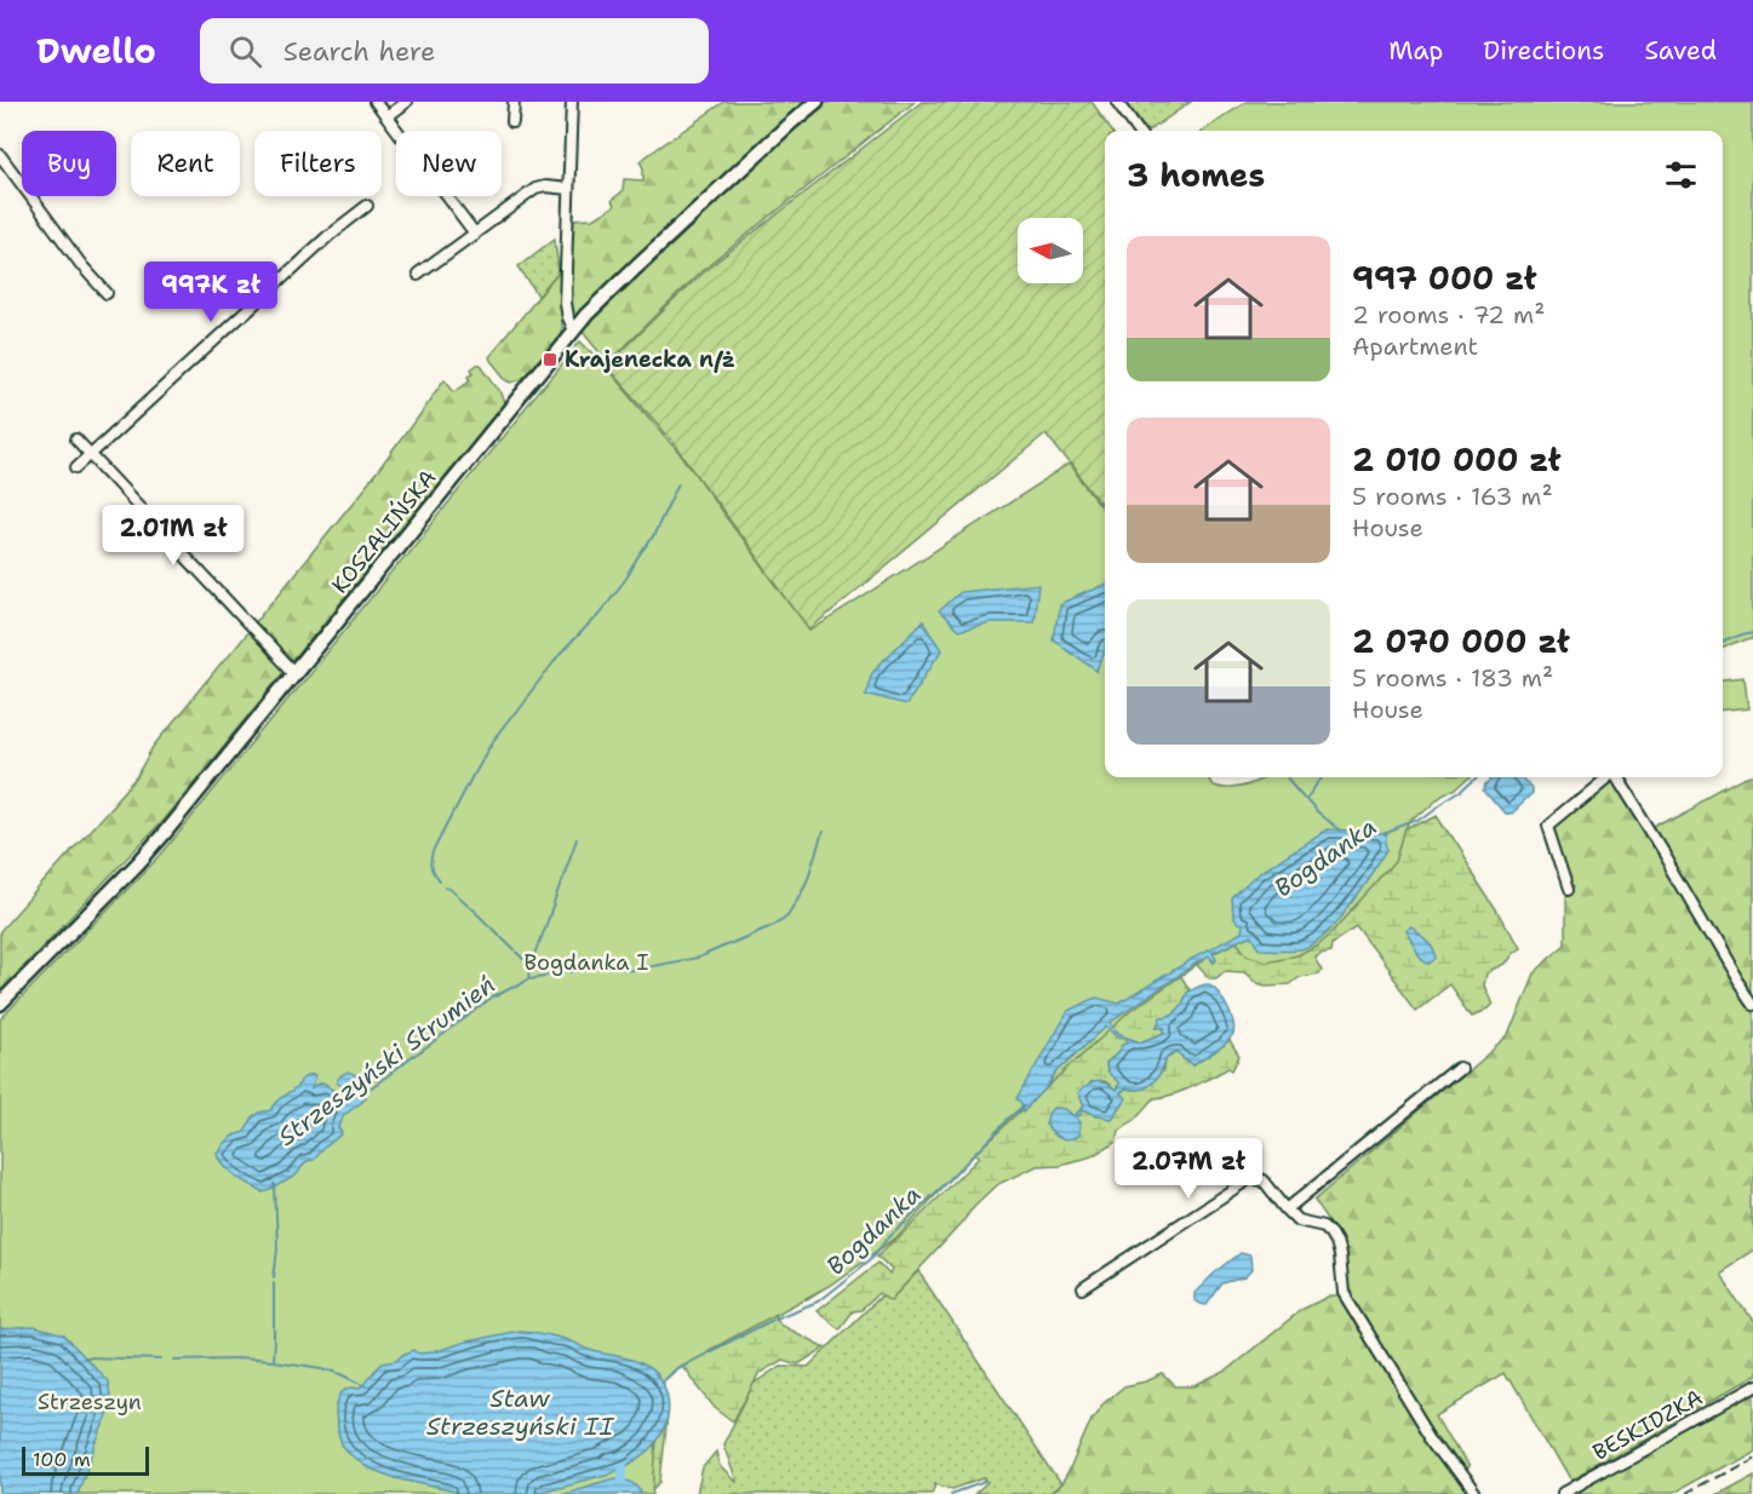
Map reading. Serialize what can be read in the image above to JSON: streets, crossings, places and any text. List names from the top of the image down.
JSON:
{
  "streets": {
    "street": ["KOSZALIŃSKA", "BESKIDZKA"]
  },
  "water": ["Bogdanka", "Strzeszyński Strumień", "Staw Strzeszyński II"],
  "parks": ["Bogdanka I", "Strzeszyn"],
  "places": {
    "transit": ["Krajenecka n/ż"]
  },
  "scale_bar": "100 m",
  "north": "left",
  "page": {
    "header": "Dwello",
    "search": "Search here",
    "nav": ["Map", "Directions", "Saved"],
    "chip": [
      "Buy",
      "Rent",
      "Filters",
      "New"
    ],
    "heading": "3 homes",
    "list": [
      {
        "name": "997 000 zł",
        "note": "2 rooms · 72 m² · Apartment"
      },
      {
        "name": "2 010 000 zł",
        "note": "5 rooms · 163 m² · House"
      },
      {
        "name": "2 070 000 zł",
        "note": "5 rooms · 183 m² · House"
      }
    ],
    "price": ["997K zł", "2.01M zł", "2.07M zł"],
    "scale": "100 m"
  }
}
